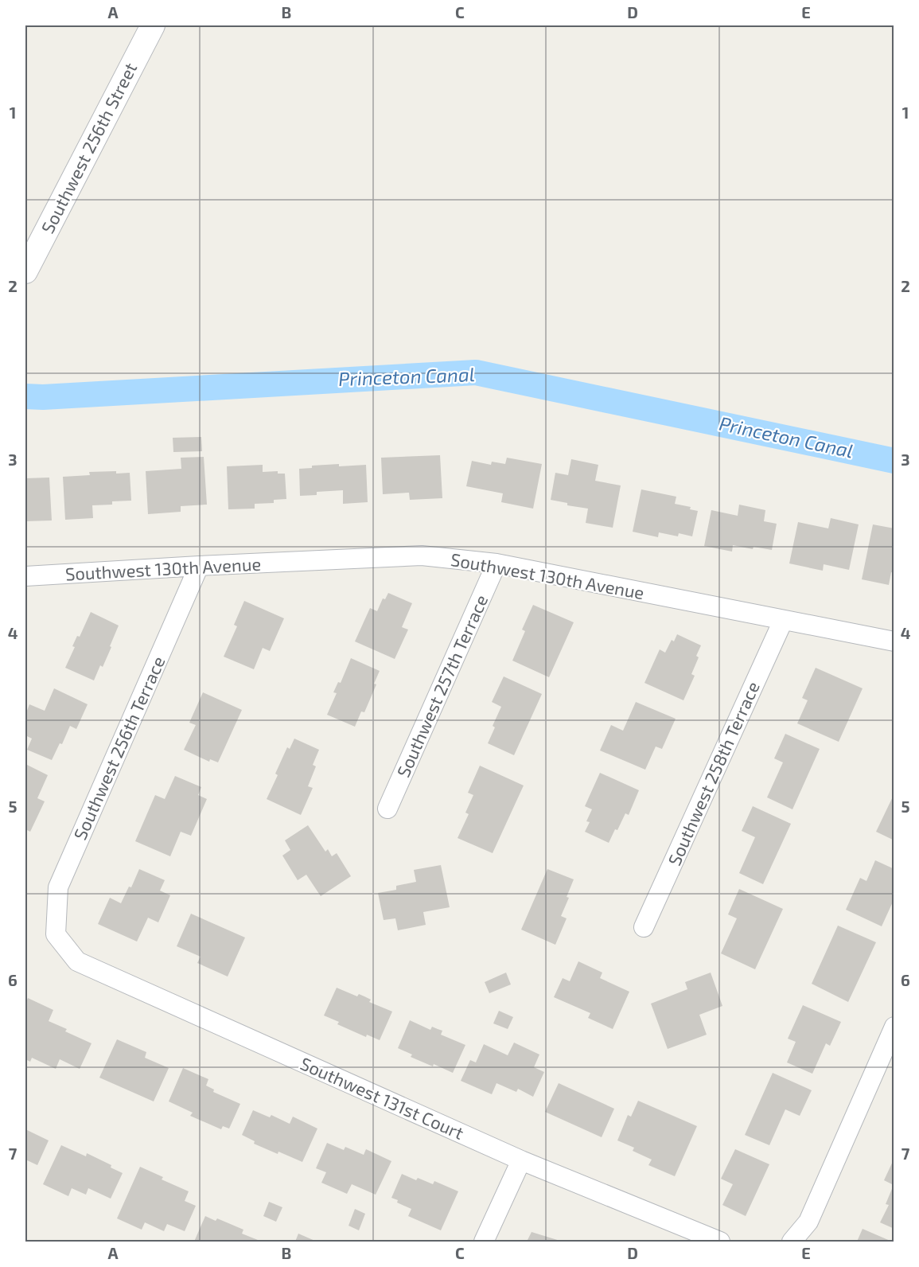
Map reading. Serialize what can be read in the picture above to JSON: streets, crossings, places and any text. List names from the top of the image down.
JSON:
{
  "streets": {
    "street": [
      "Southwest 256th Street",
      "Southwest 130th Avenue",
      "Southwest 257th Terrace",
      "Southwest 256th Terrace",
      "Southwest 258th Terrace",
      "Southwest 131st Court"
    ]
  },
  "crossings": [
    ["Southwest 130th Avenue", "Southwest 257th Terrace"],
    ["Southwest 130th Avenue", "Southwest 256th Terrace"],
    ["Southwest 130th Avenue", "Southwest 258th Terrace"],
    ["Southwest 256th Terrace", "Southwest 131st Court"]
  ],
  "water": ["Princeton Canal"],
  "grid": {
    "columns": [
      "A",
      "B",
      "C",
      "D",
      "E"
    ],
    "rows": [
      "1",
      "2",
      "3",
      "4",
      "5",
      "6",
      "7"
    ]
  }
}
